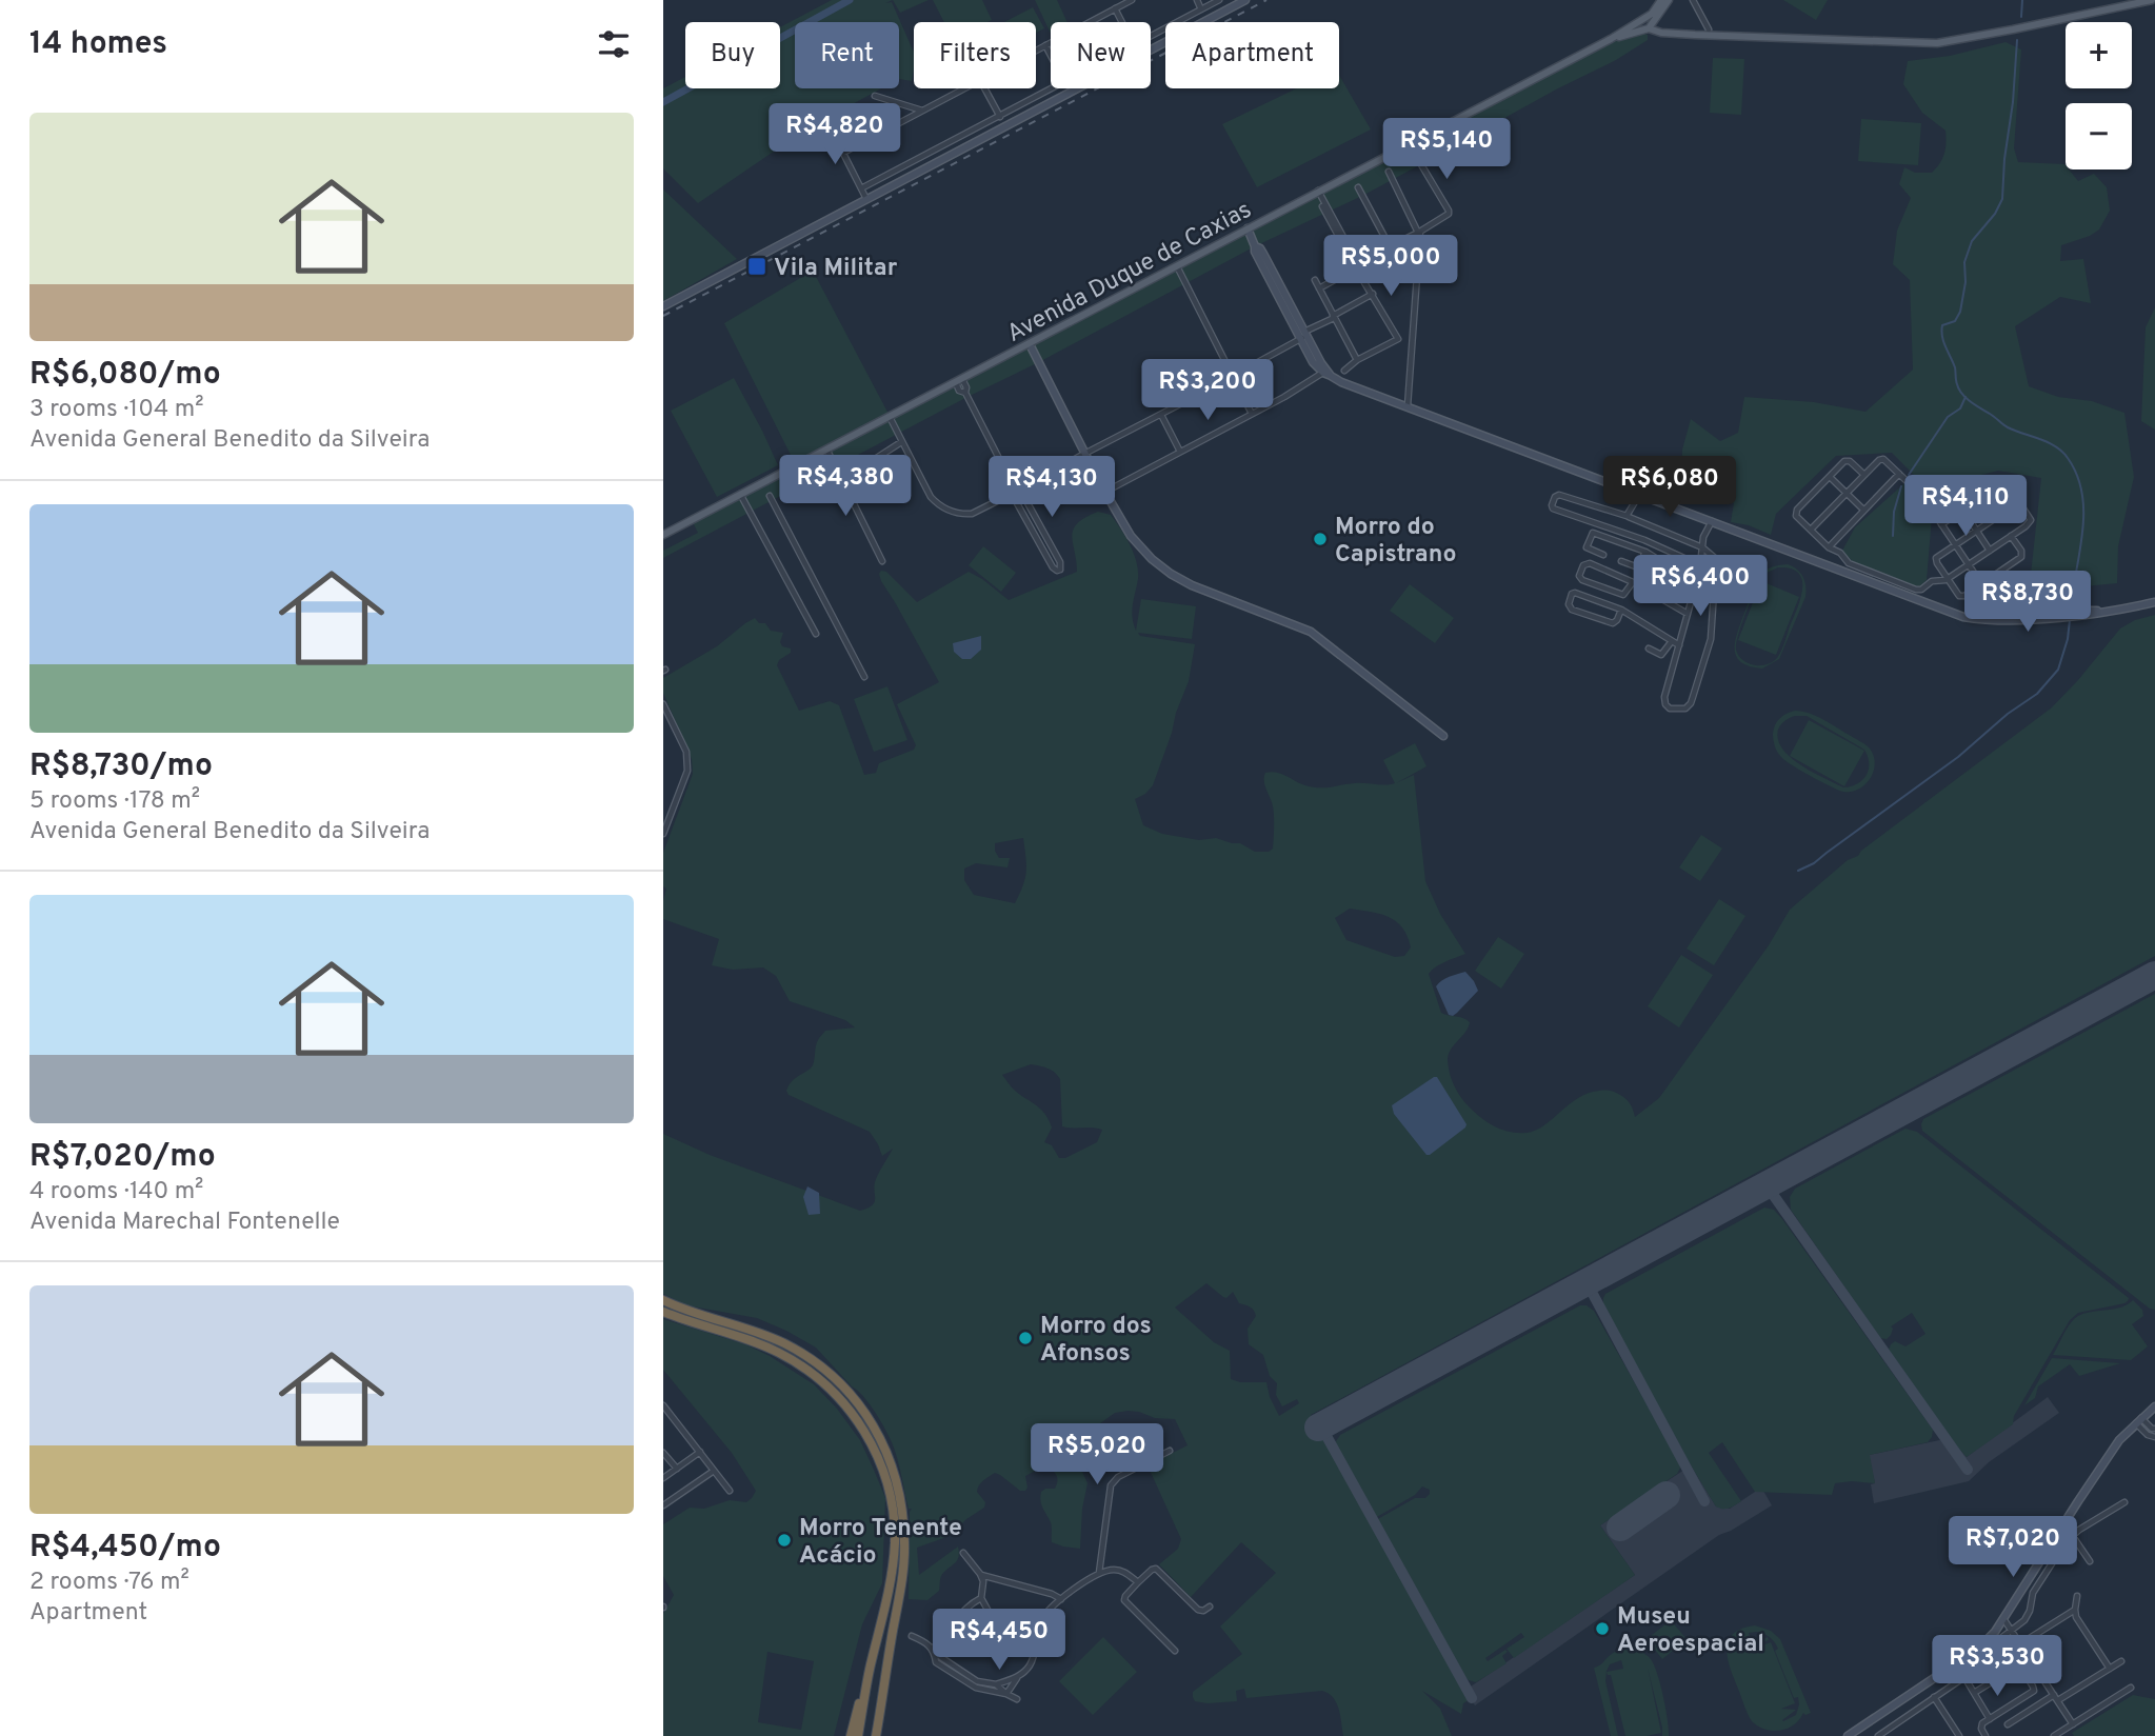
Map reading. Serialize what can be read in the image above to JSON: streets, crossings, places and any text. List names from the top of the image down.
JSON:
{
  "streets": {
    "main road": ["Avenida Duque de Caxias"]
  },
  "places": {
    "transit": ["Vila Militar"],
    "other": [
      "Morro do Capistrano",
      "Morro dos Afonsos",
      "Morro Tenente Acácio",
      "Museu Aeroespacial"
    ]
  },
  "page": {
    "heading": "14 homes",
    "map_buttons": ["+", "−"],
    "chip": [
      "Buy",
      "Rent",
      "Filters",
      "New",
      "Apartment"
    ],
    "list": [
      {
        "name": "R$6,080/mo",
        "note": "3 rooms · 104 m² · Avenida General Benedito da Silveira"
      },
      {
        "name": "R$8,730/mo",
        "note": "5 rooms · 178 m² · Avenida General Benedito da Silveira"
      },
      {
        "name": "R$7,020/mo",
        "note": "4 rooms · 140 m² · Avenida Marechal Fontenelle"
      },
      {
        "name": "R$4,450/mo",
        "note": "2 rooms · 76 m² · Apartment"
      }
    ],
    "price": [
      "R$4,820",
      "R$5,140",
      "R$5,000",
      "R$3,200",
      "R$4,380",
      "R$4,130",
      "R$6,080",
      "R$4,110",
      "R$6,400",
      "R$8,730",
      "R$5,020",
      "R$7,020",
      "R$4,450",
      "R$3,530"
    ]
  }
}
